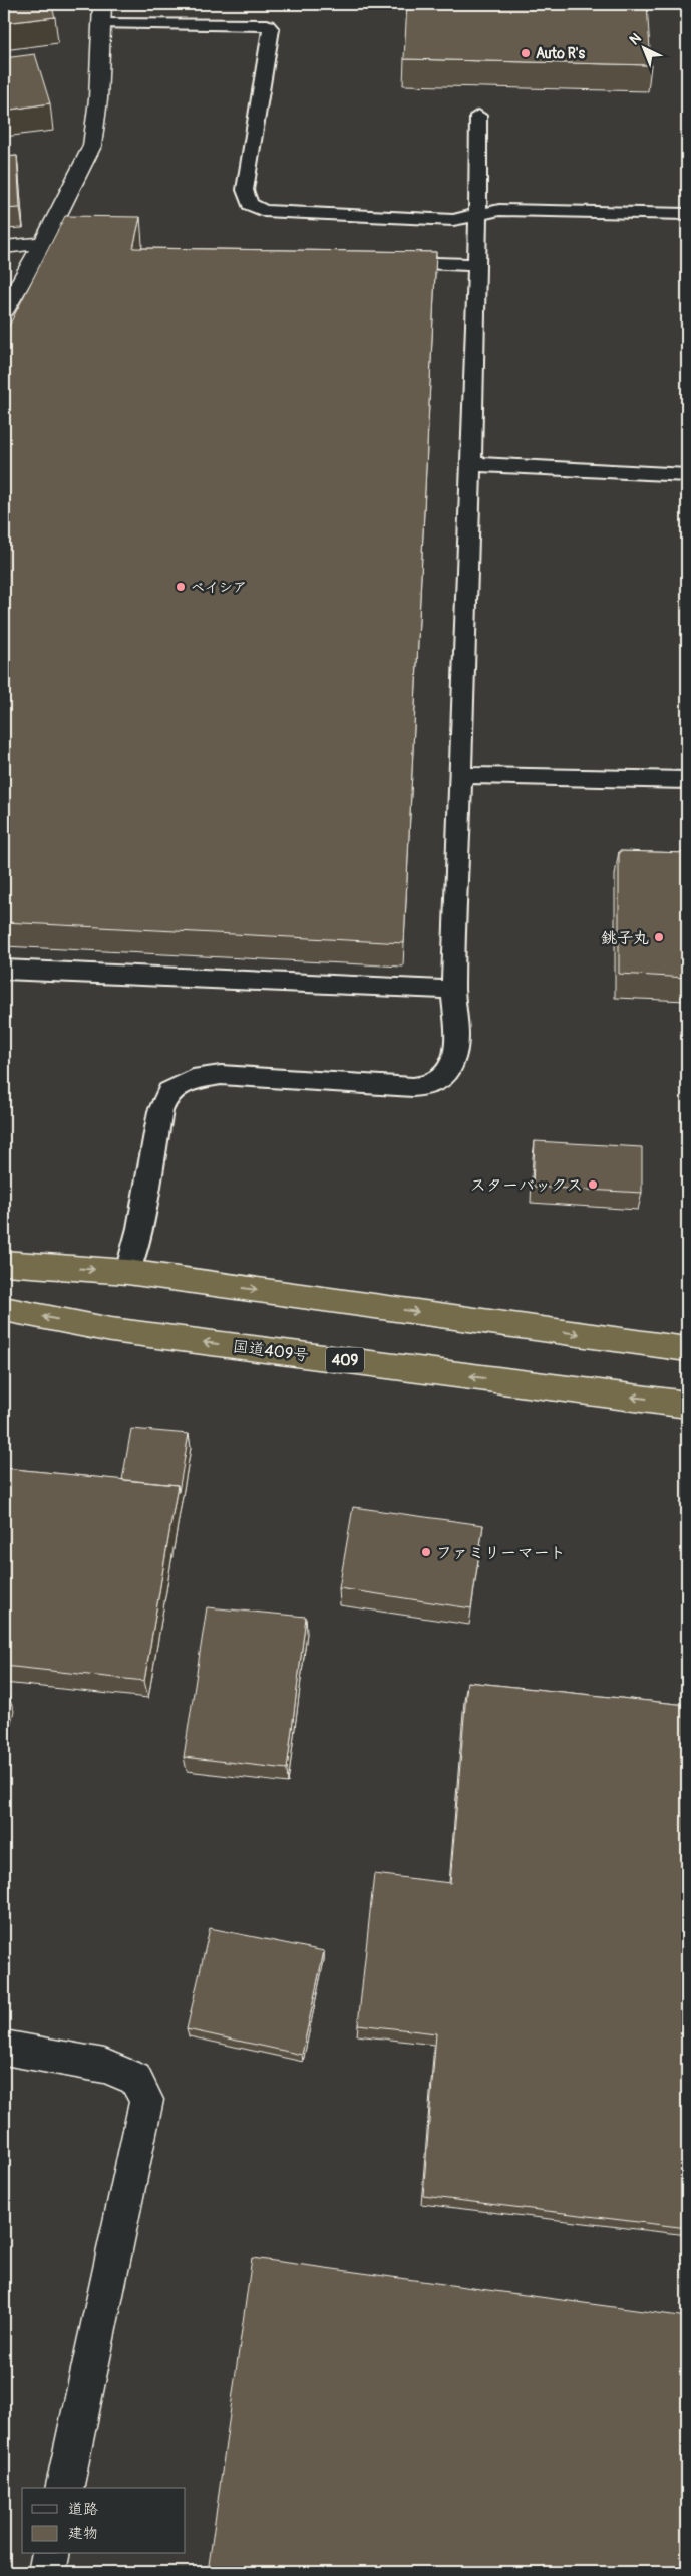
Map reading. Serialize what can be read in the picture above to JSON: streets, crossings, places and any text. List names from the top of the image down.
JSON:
{
  "streets": {
    "highway": ["国道409号", "409"]
  },
  "places": [
    "Auto R's",
    "ベイシア",
    "銚子丸",
    "スターバックス",
    "ファミリーマート"
  ],
  "legend": ["道路", "建物"],
  "north": "top left"
}
